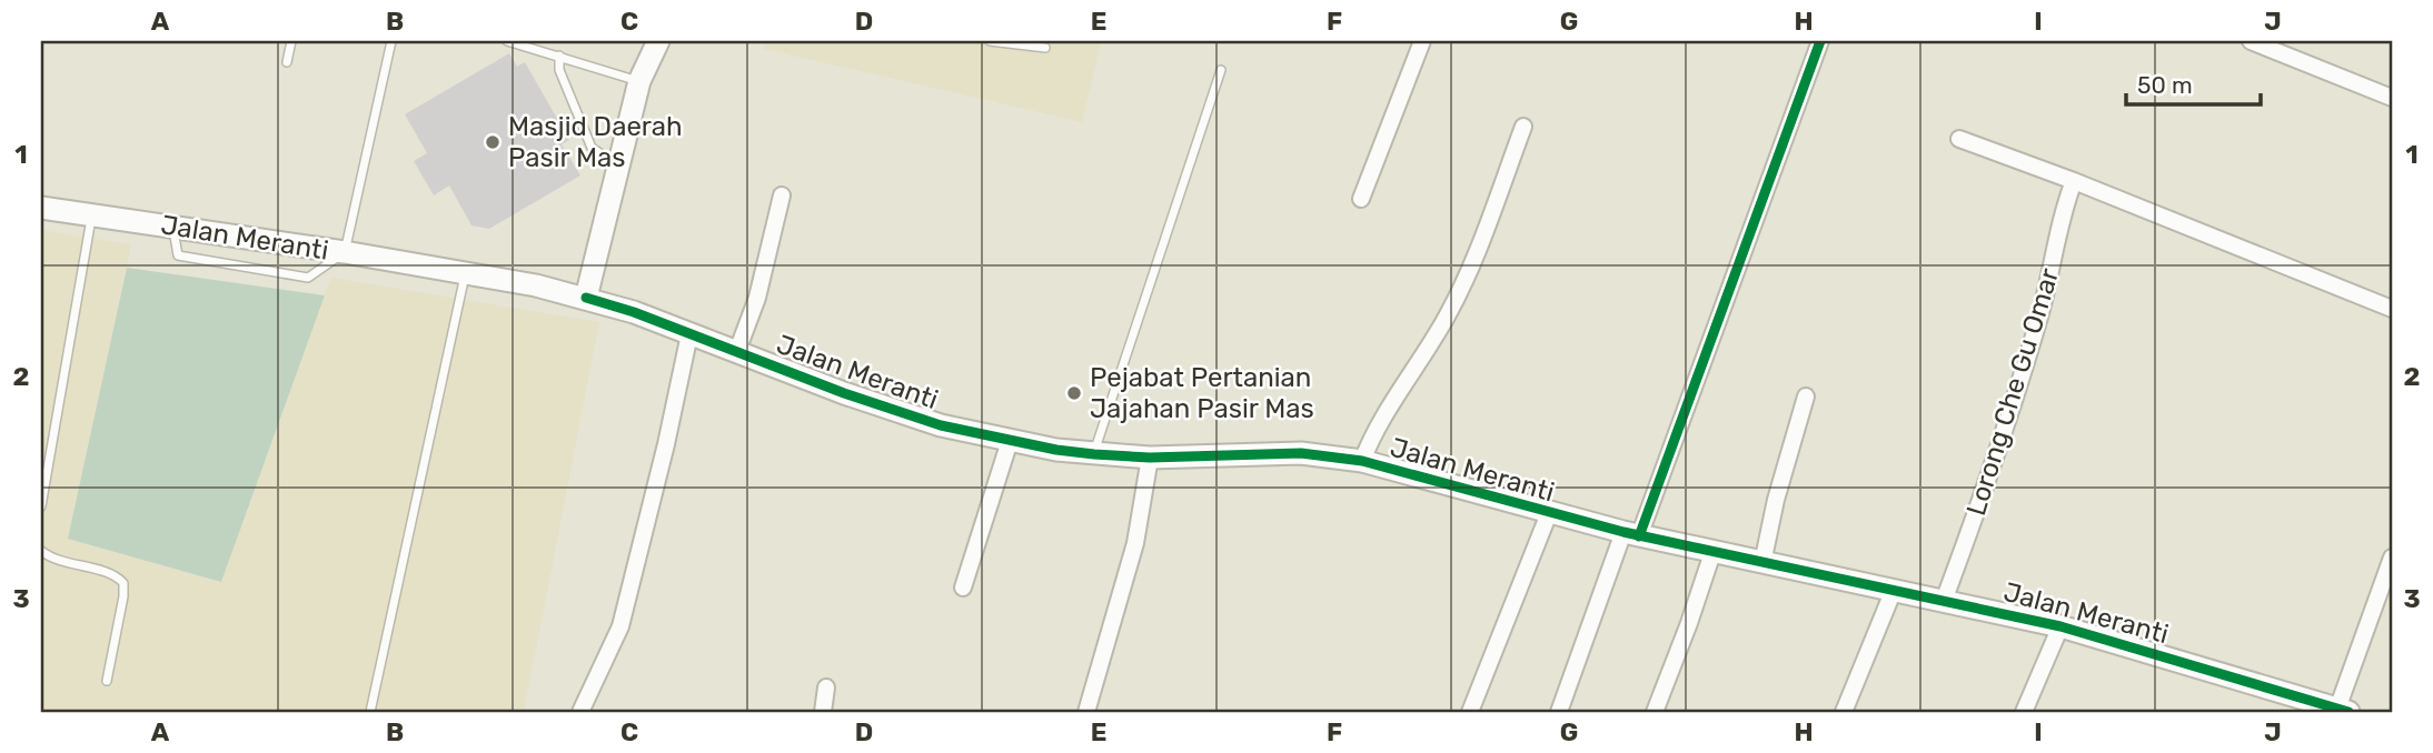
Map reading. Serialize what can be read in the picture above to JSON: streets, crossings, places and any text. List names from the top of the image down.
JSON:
{
  "streets": {
    "street": ["Jalan Meranti", "Lorong Che Gu Omar"]
  },
  "crossings": [
    ["Jalan Meranti", "Lorong Che Gu Omar"]
  ],
  "places": ["Masjid Daerah Pasir Mas", "Pejabat Pertanian Jajahan Pasir Mas"],
  "scale_bar": "50 m",
  "grid": {
    "columns": [
      "A",
      "B",
      "C",
      "D",
      "E",
      "F",
      "G",
      "H",
      "I",
      "J"
    ],
    "rows": ["1", "2", "3"]
  }
}
